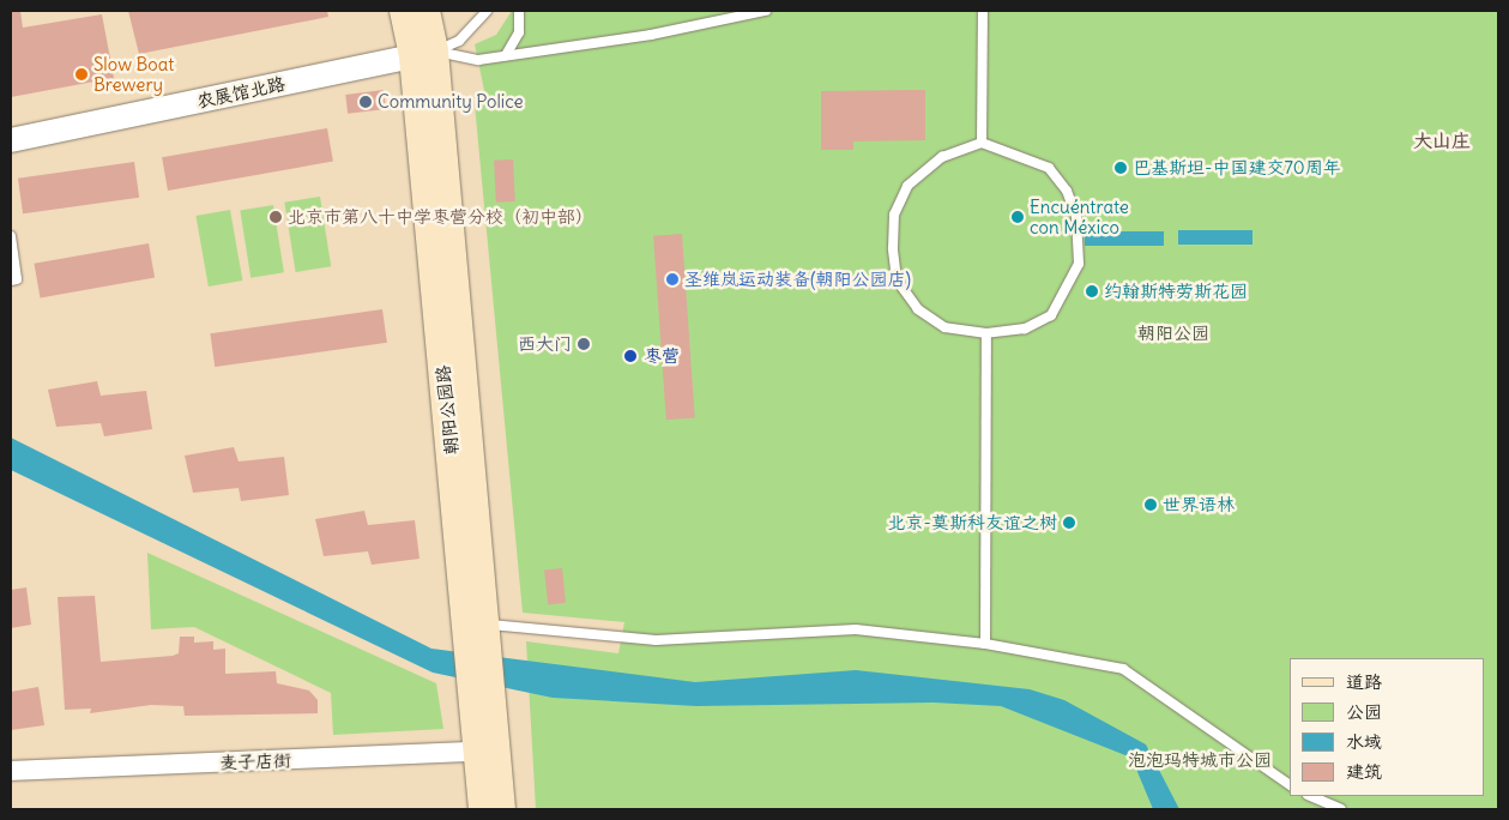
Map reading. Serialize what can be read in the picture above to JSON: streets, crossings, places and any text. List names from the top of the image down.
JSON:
{
  "streets": {
    "main road": ["朝阳公园路"],
    "street": ["农展馆北路", "麦子店街"]
  },
  "crossings": [
    ["农展馆北路", "朝阳公园路"],
    ["朝阳公园路", "麦子店街"]
  ],
  "districts": ["大山庄"],
  "parks": ["朝阳公园", "泡泡玛特城市公园"],
  "places": [
    "Slow Boat Brewery",
    "Community Police",
    "巴基斯坦-中国建交70周年",
    "北京市第八十中学枣营分校（初中部）",
    "Encuéntrate con México",
    "圣维岚运动装备(朝阳公园店)",
    "约翰斯特劳斯花园",
    "西大门",
    "枣营",
    "世界语林",
    "北京-莫斯科友谊之树"
  ],
  "legend": [
    "道路",
    "公园",
    "水域",
    "建筑"
  ]
}
